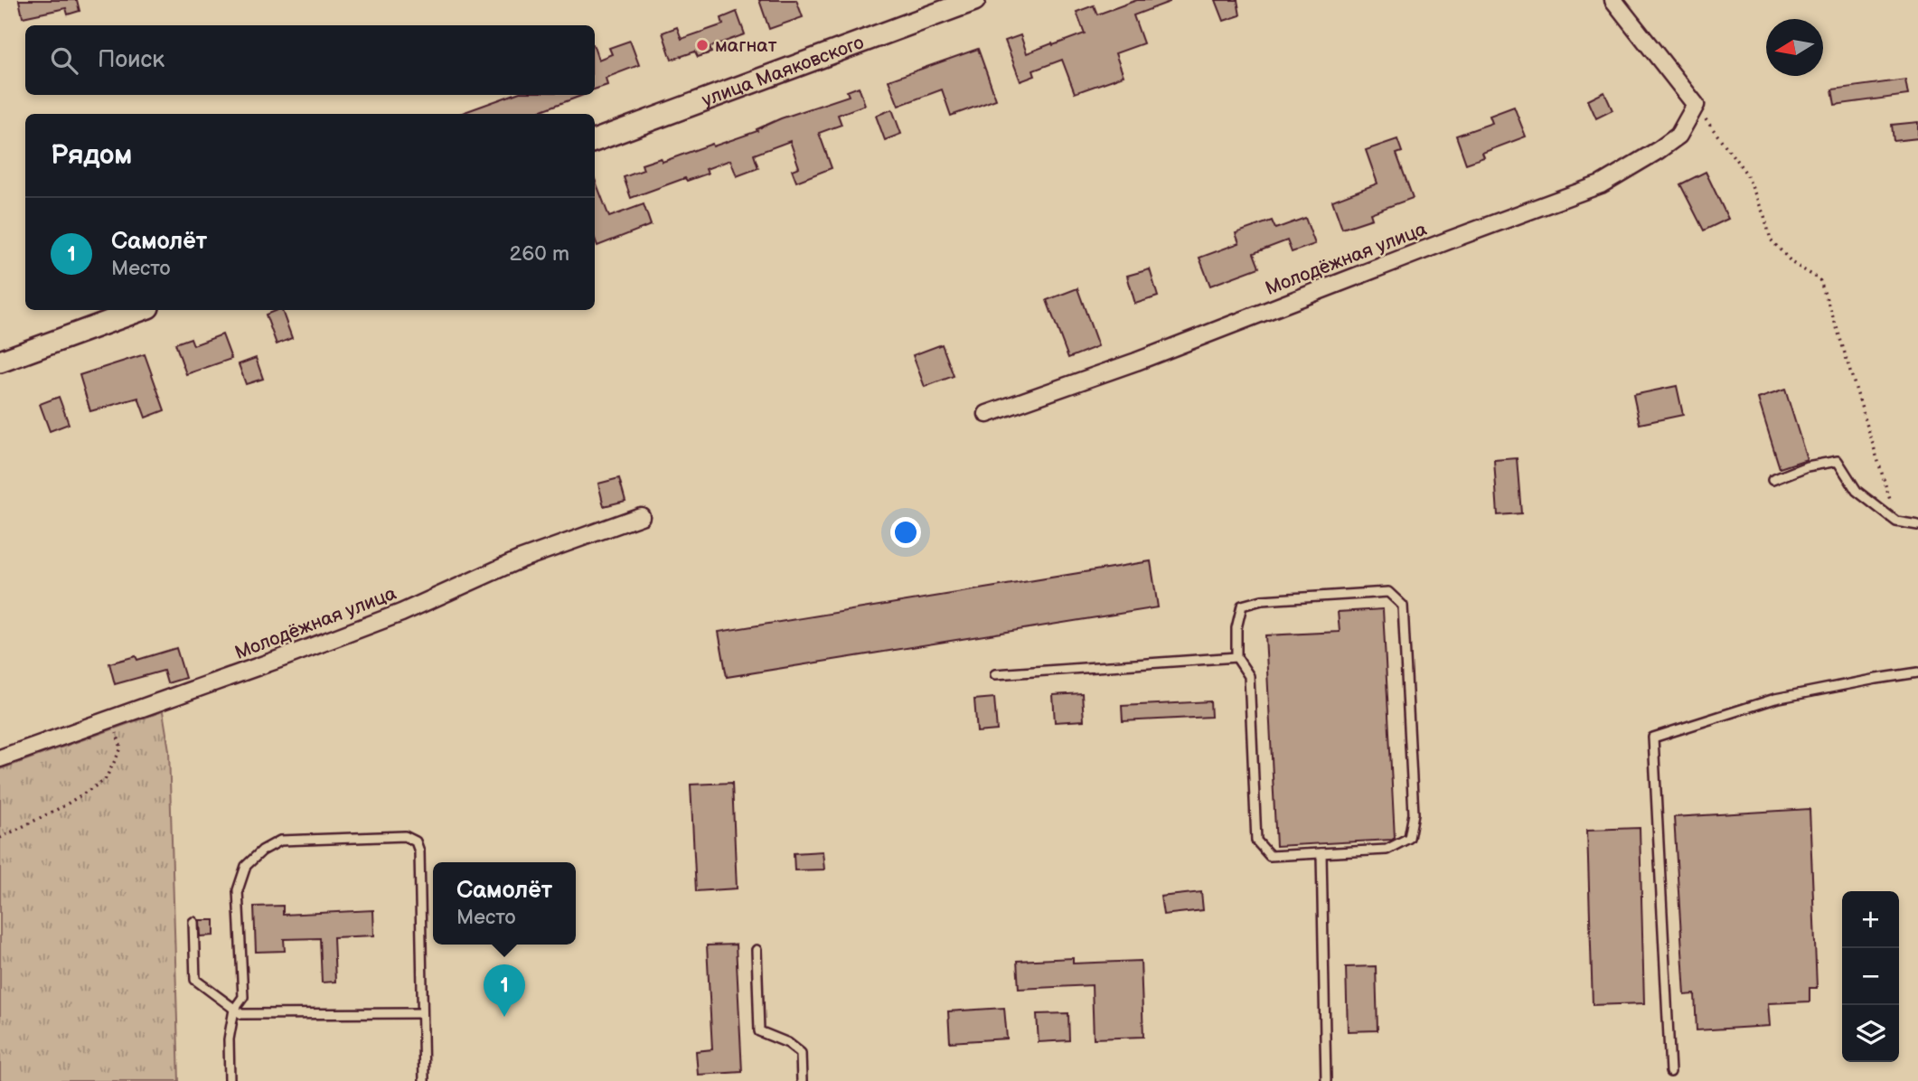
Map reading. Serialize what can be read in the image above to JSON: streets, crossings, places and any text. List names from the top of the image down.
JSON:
{
  "streets": {
    "street": ["улица Маяковского", "Молодёжная улица"]
  },
  "places": ["магнат"],
  "north": "left",
  "page": {
    "search": "Поиск",
    "heading": "Рядом",
    "list": [
      {
        "mark": "1",
        "name": "Самолёт",
        "note": "Место",
        "value": "260 m"
      }
    ],
    "popup": ["Самолёт", "Место"],
    "map_buttons": ["+", "−"],
    "pins": "1"
  }
}
